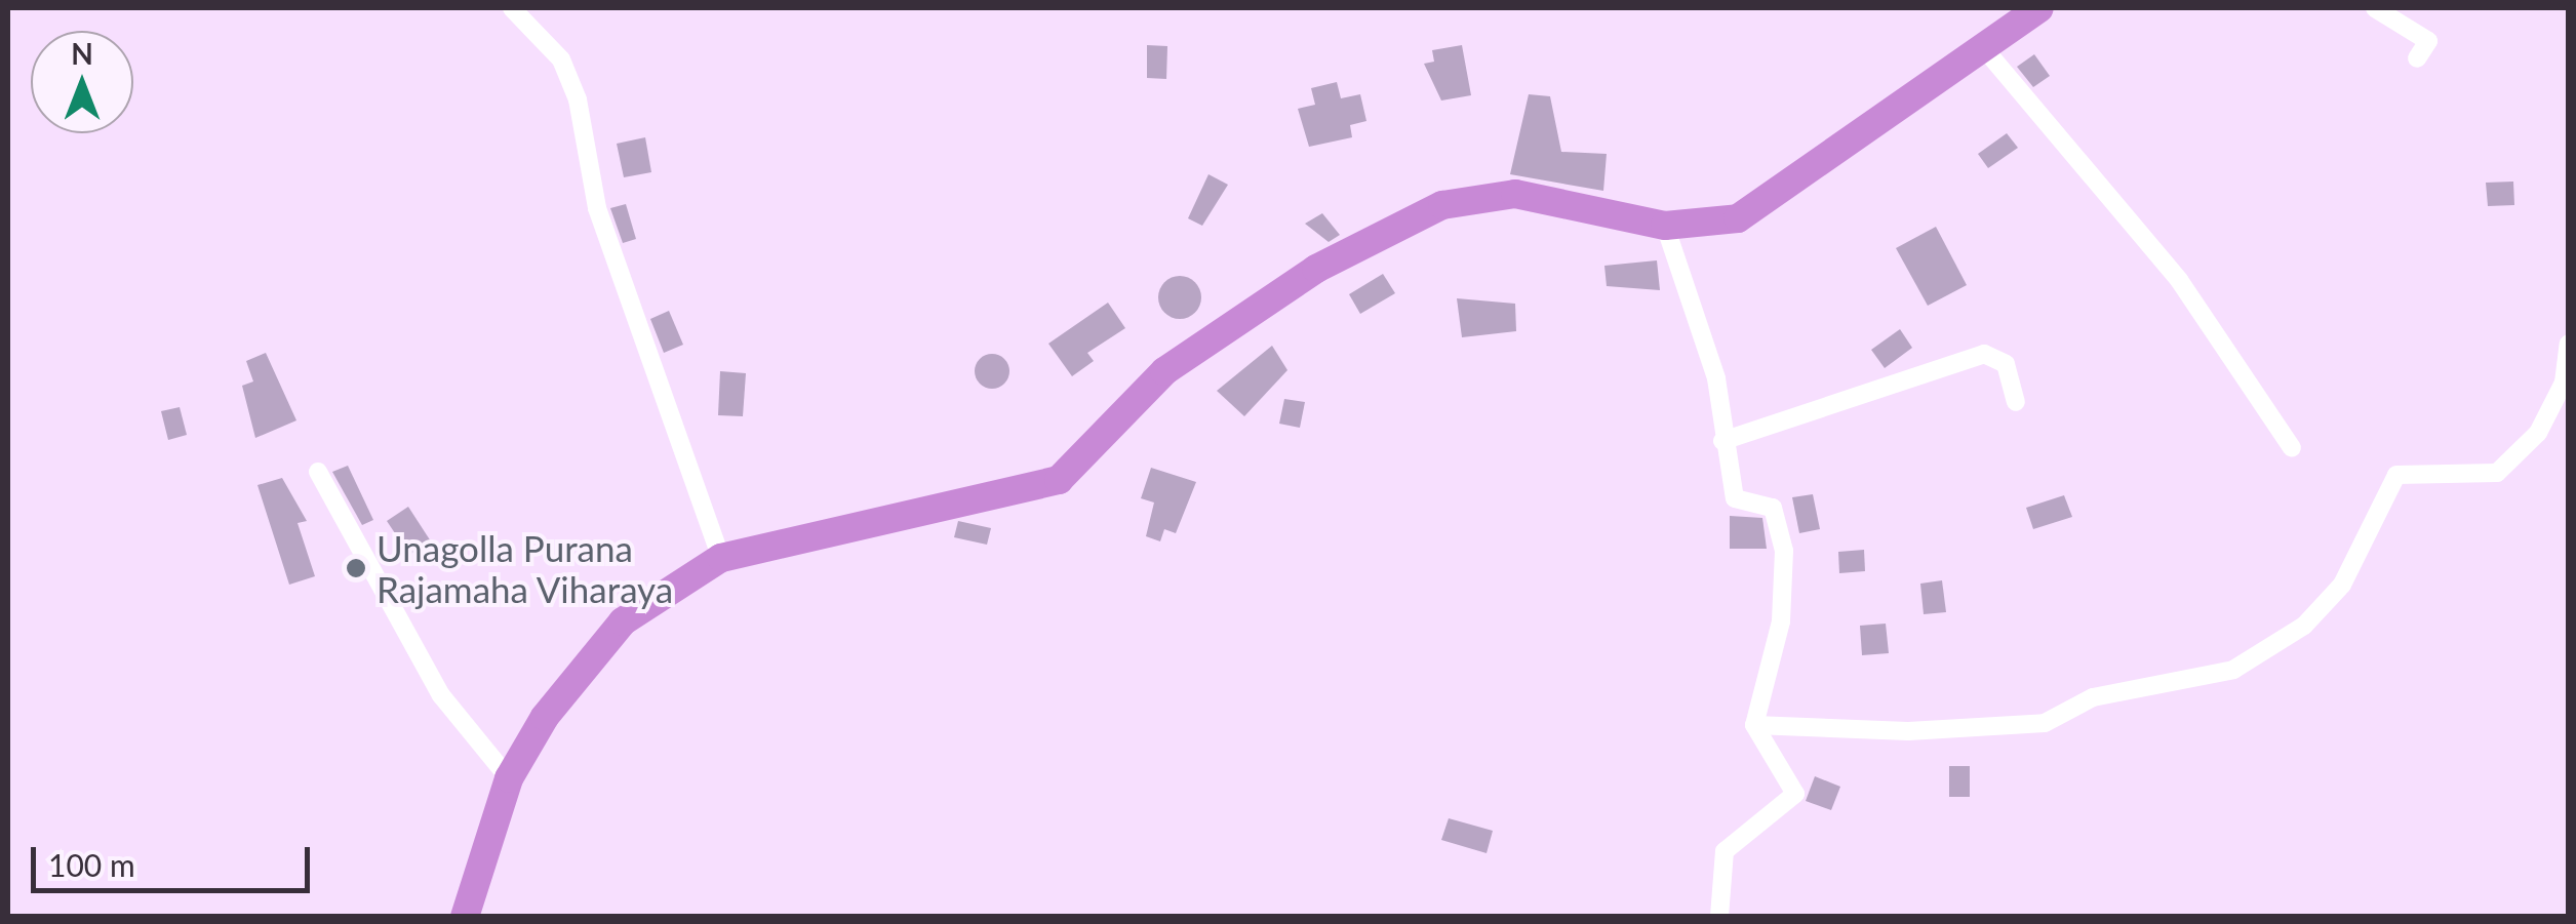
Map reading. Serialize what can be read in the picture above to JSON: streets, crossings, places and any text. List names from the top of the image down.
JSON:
{
  "places": ["Unagolla Purana Rajamaha Viharaya"],
  "scale_bar": "100 m",
  "north": "top"
}
